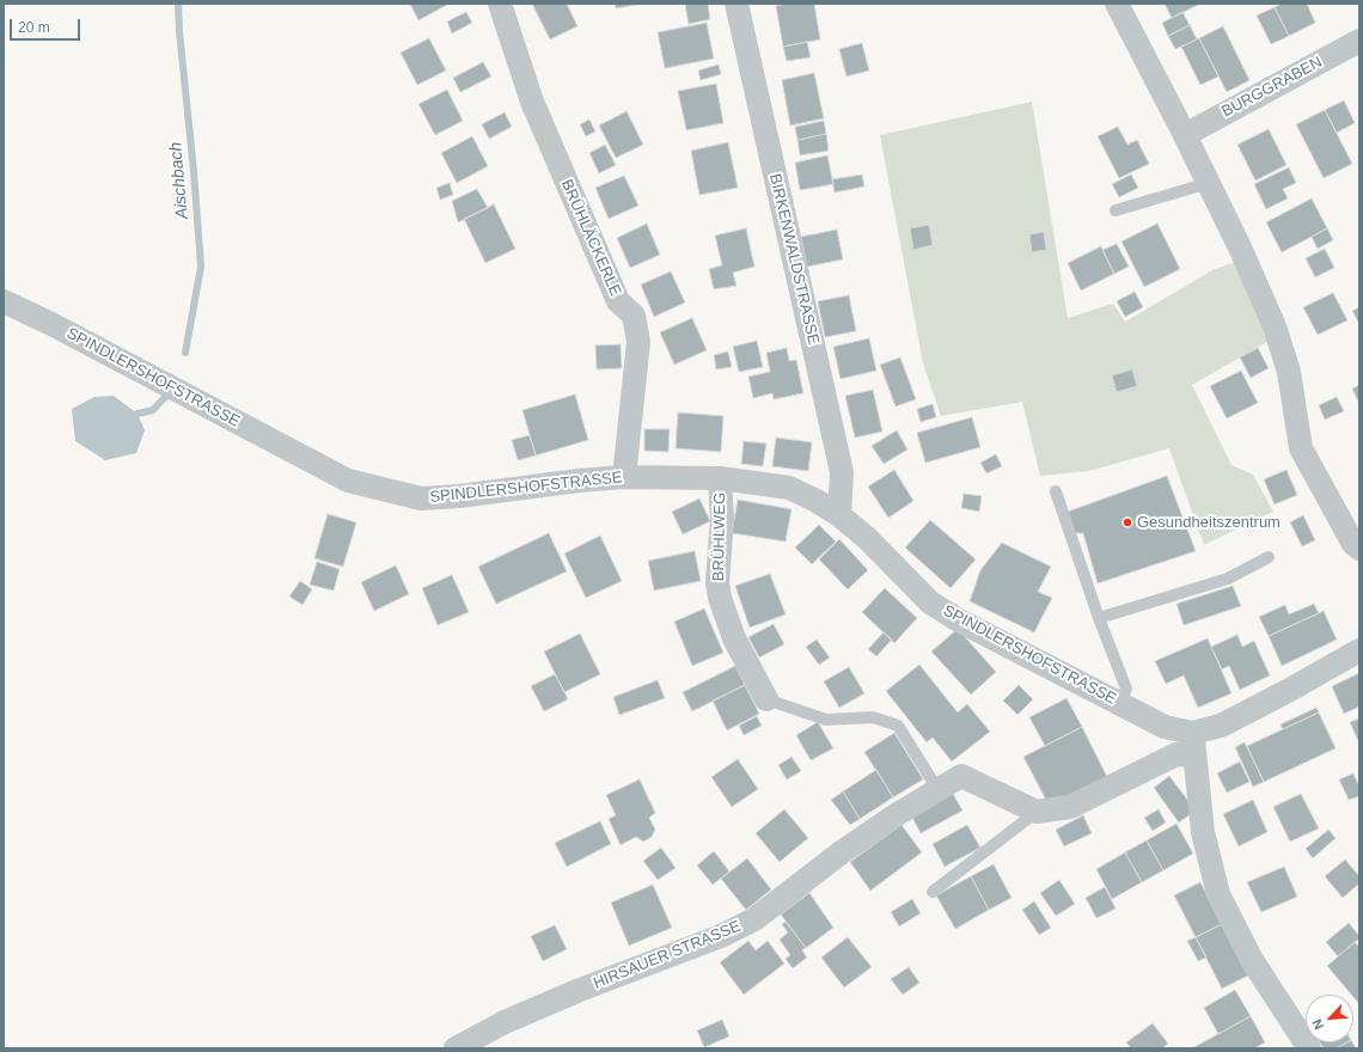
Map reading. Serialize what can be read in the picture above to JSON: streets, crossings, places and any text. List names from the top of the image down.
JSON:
{
  "streets": {
    "street": [
      "BURGGRABEN",
      "BRÜHLÄCKERLE",
      "BIRKENWALDSTRASSE",
      "SPINDLERSHOFSTRASSE",
      "BRÜHLWEG",
      "HIRSAUER STRASSE"
    ]
  },
  "crossings": [
    ["BRÜHLÄCKERLE", "SPINDLERSHOFSTRASSE"],
    ["BIRKENWALDSTRASSE", "SPINDLERSHOFSTRASSE"],
    ["SPINDLERSHOFSTRASSE", "BRÜHLWEG"]
  ],
  "water": ["Aischbach"],
  "places": ["Gesundheitszentrum"],
  "scale_bar": "20 m",
  "north": "bottom left"
}
